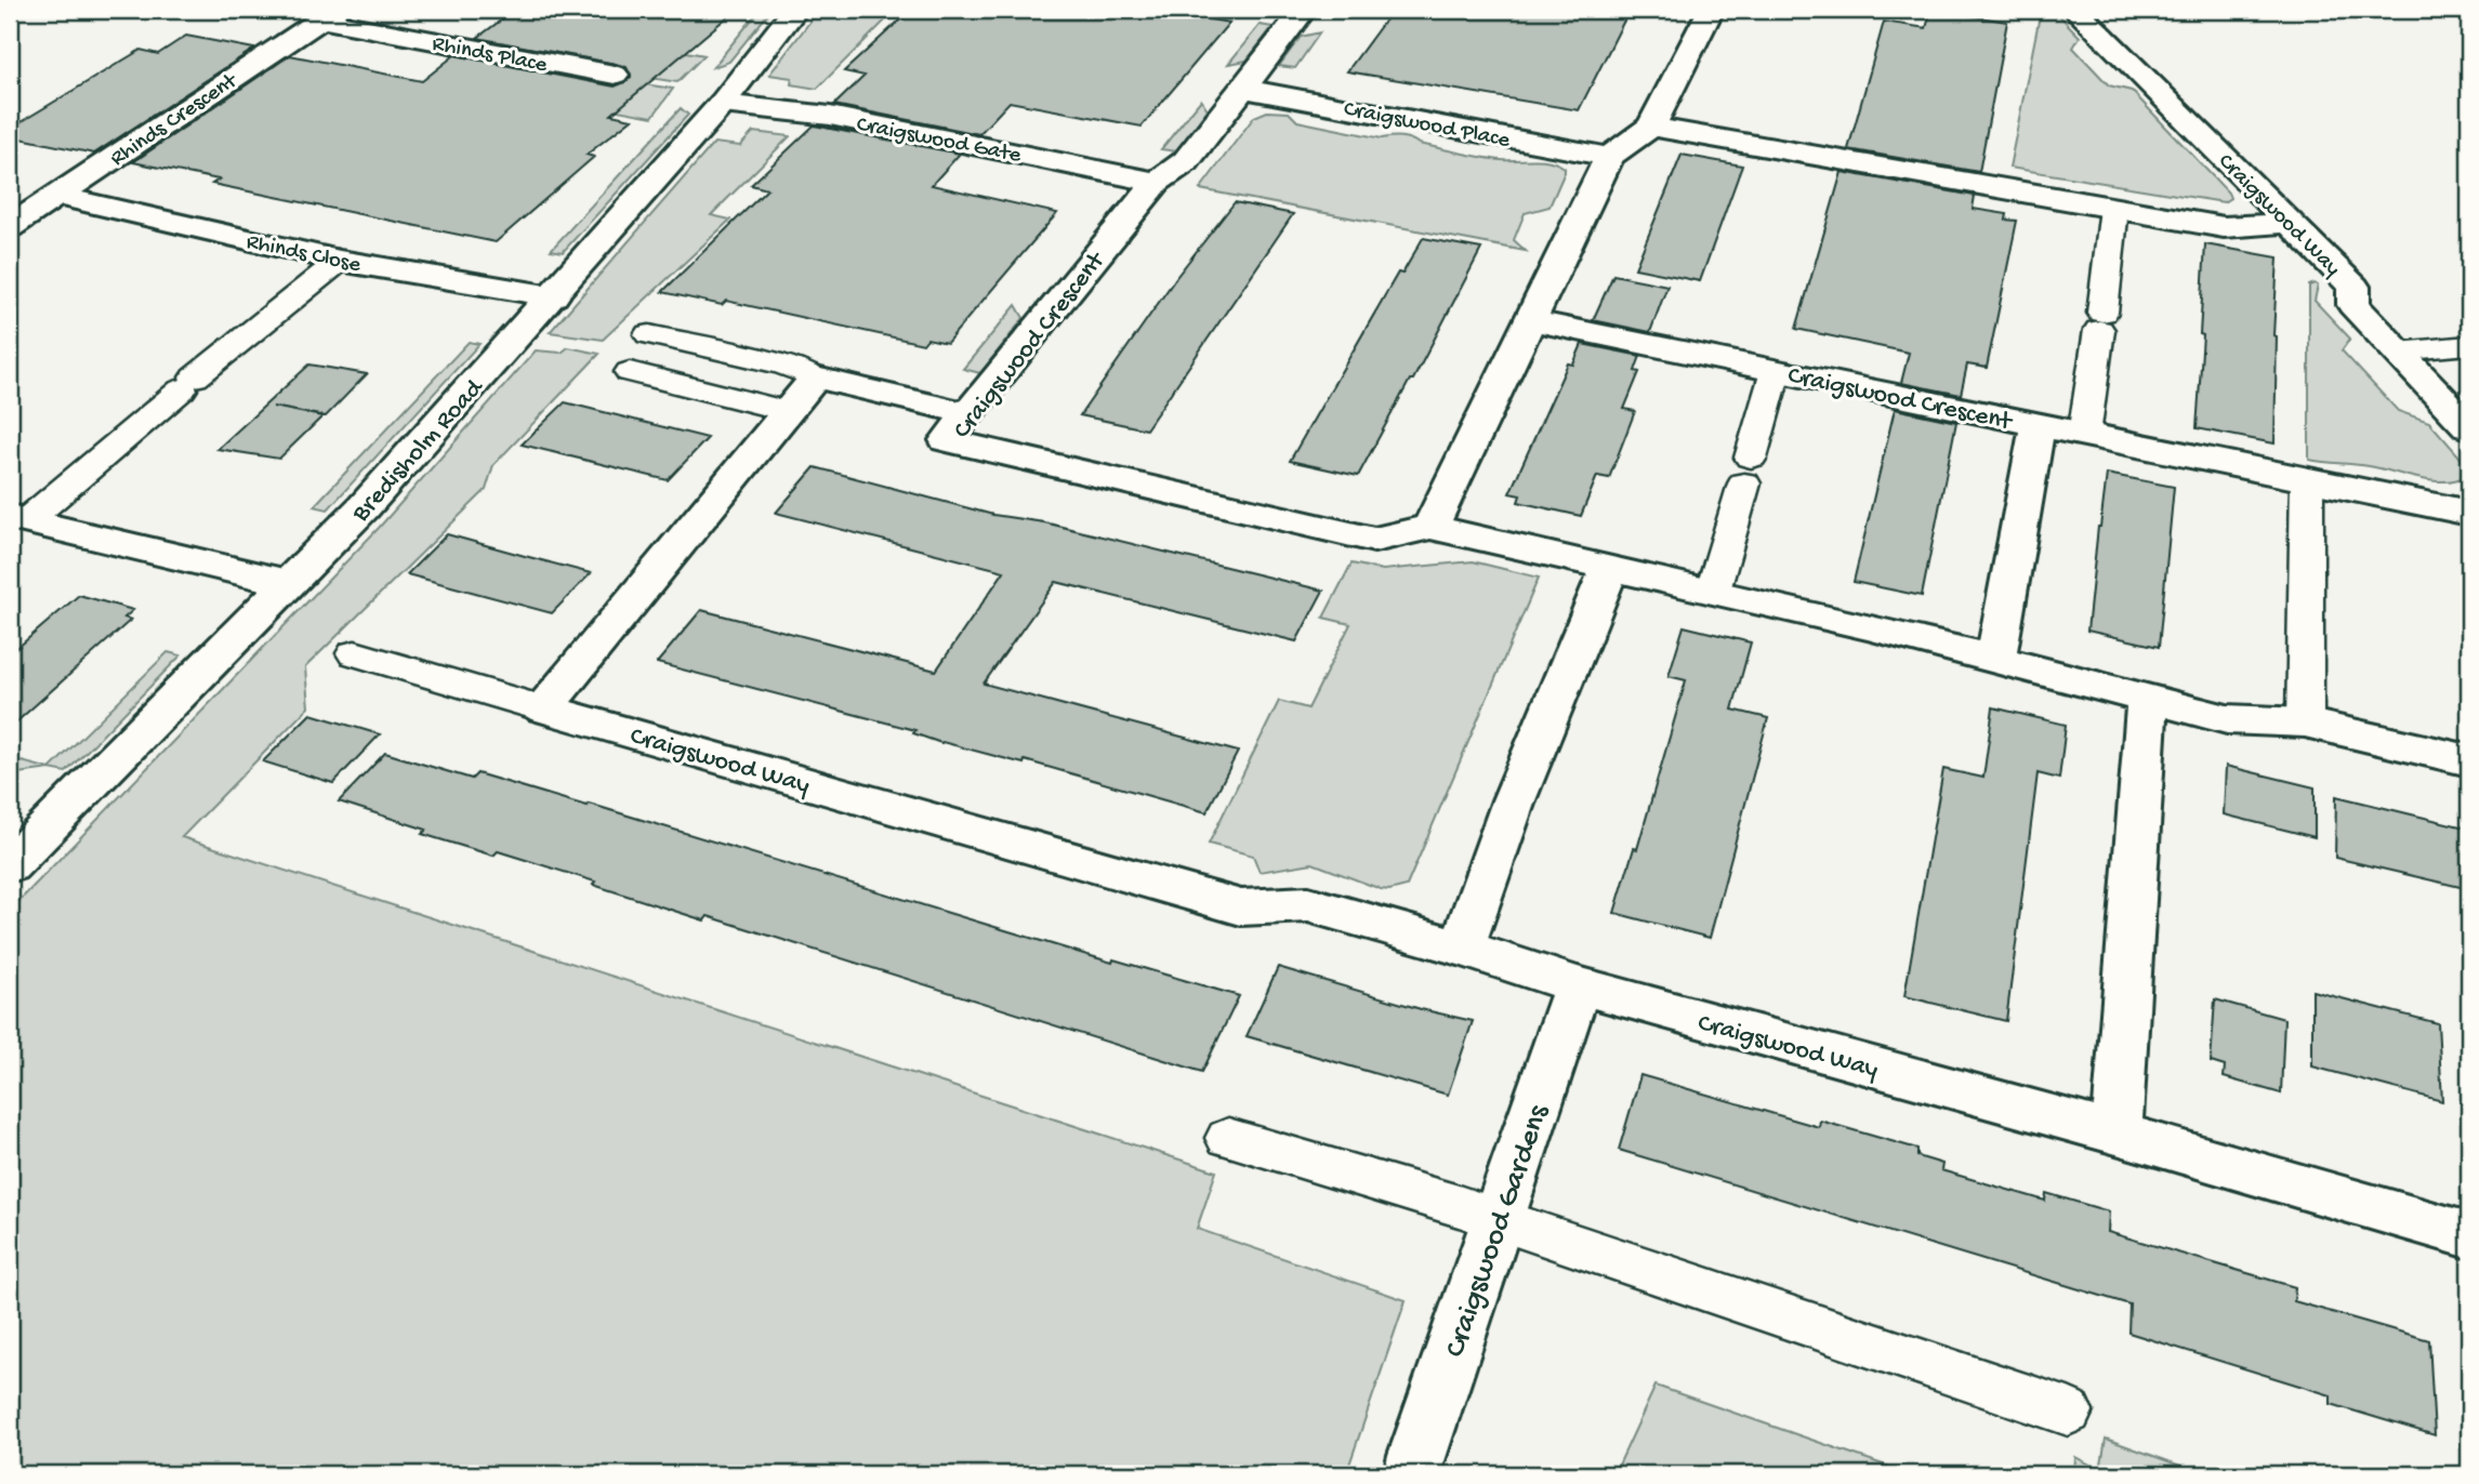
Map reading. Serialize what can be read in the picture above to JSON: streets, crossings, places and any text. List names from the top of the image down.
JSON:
{
  "streets": {
    "street": [
      "Rhinds Place",
      "Rhinds Crescent",
      "Craigswood Place",
      "Craigswood Gate",
      "Craigswood Way",
      "Rhinds Close",
      "Craigswood Crescent",
      "Bredisholm Road",
      "Craigswood Gardens"
    ]
  },
  "crossings": [
    ["Rhinds Place", "Rhinds Crescent"],
    ["Rhinds Crescent", "Rhinds Close"],
    ["Craigswood Place", "Craigswood Crescent"],
    ["Craigswood Gate", "Craigswood Crescent"],
    ["Craigswood Gate", "Bredisholm Road"],
    ["Craigswood Way", "Craigswood Gardens"],
    ["Rhinds Close", "Bredisholm Road"]
  ]
}
